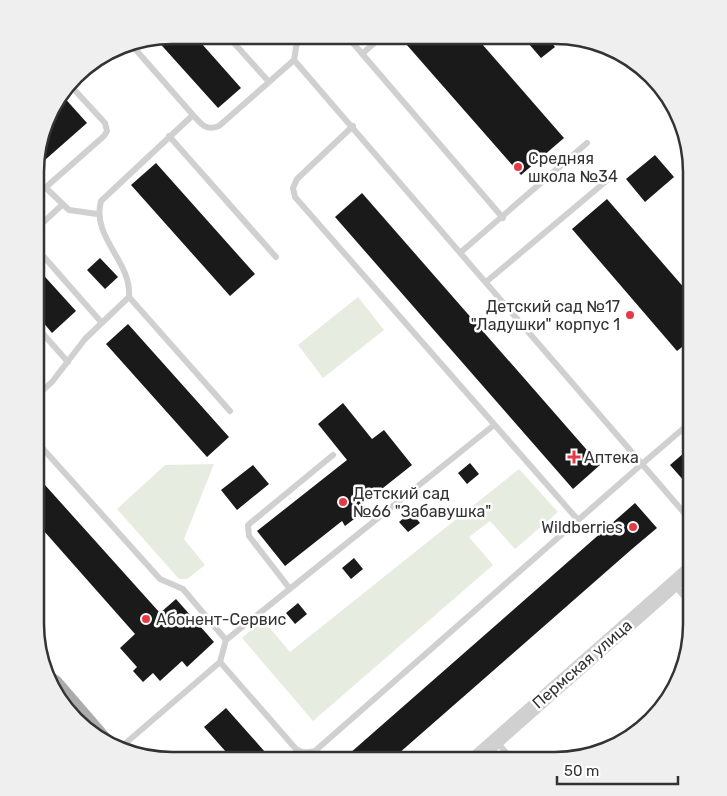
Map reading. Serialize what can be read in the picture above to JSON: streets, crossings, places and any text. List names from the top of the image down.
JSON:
{
  "streets": {
    "street": ["Пермская улица"]
  },
  "places": {
    "other": [
      "Средняя школа №34",
      "Детский сад №17 \"Ладушки\" корпус 1",
      "Детский сад №66 \"Забавушка\"",
      "Wildberries",
      "Абонент-Сервис"
    ],
    "health": ["Аптека"]
  },
  "scale_bar": "50 m"
}
